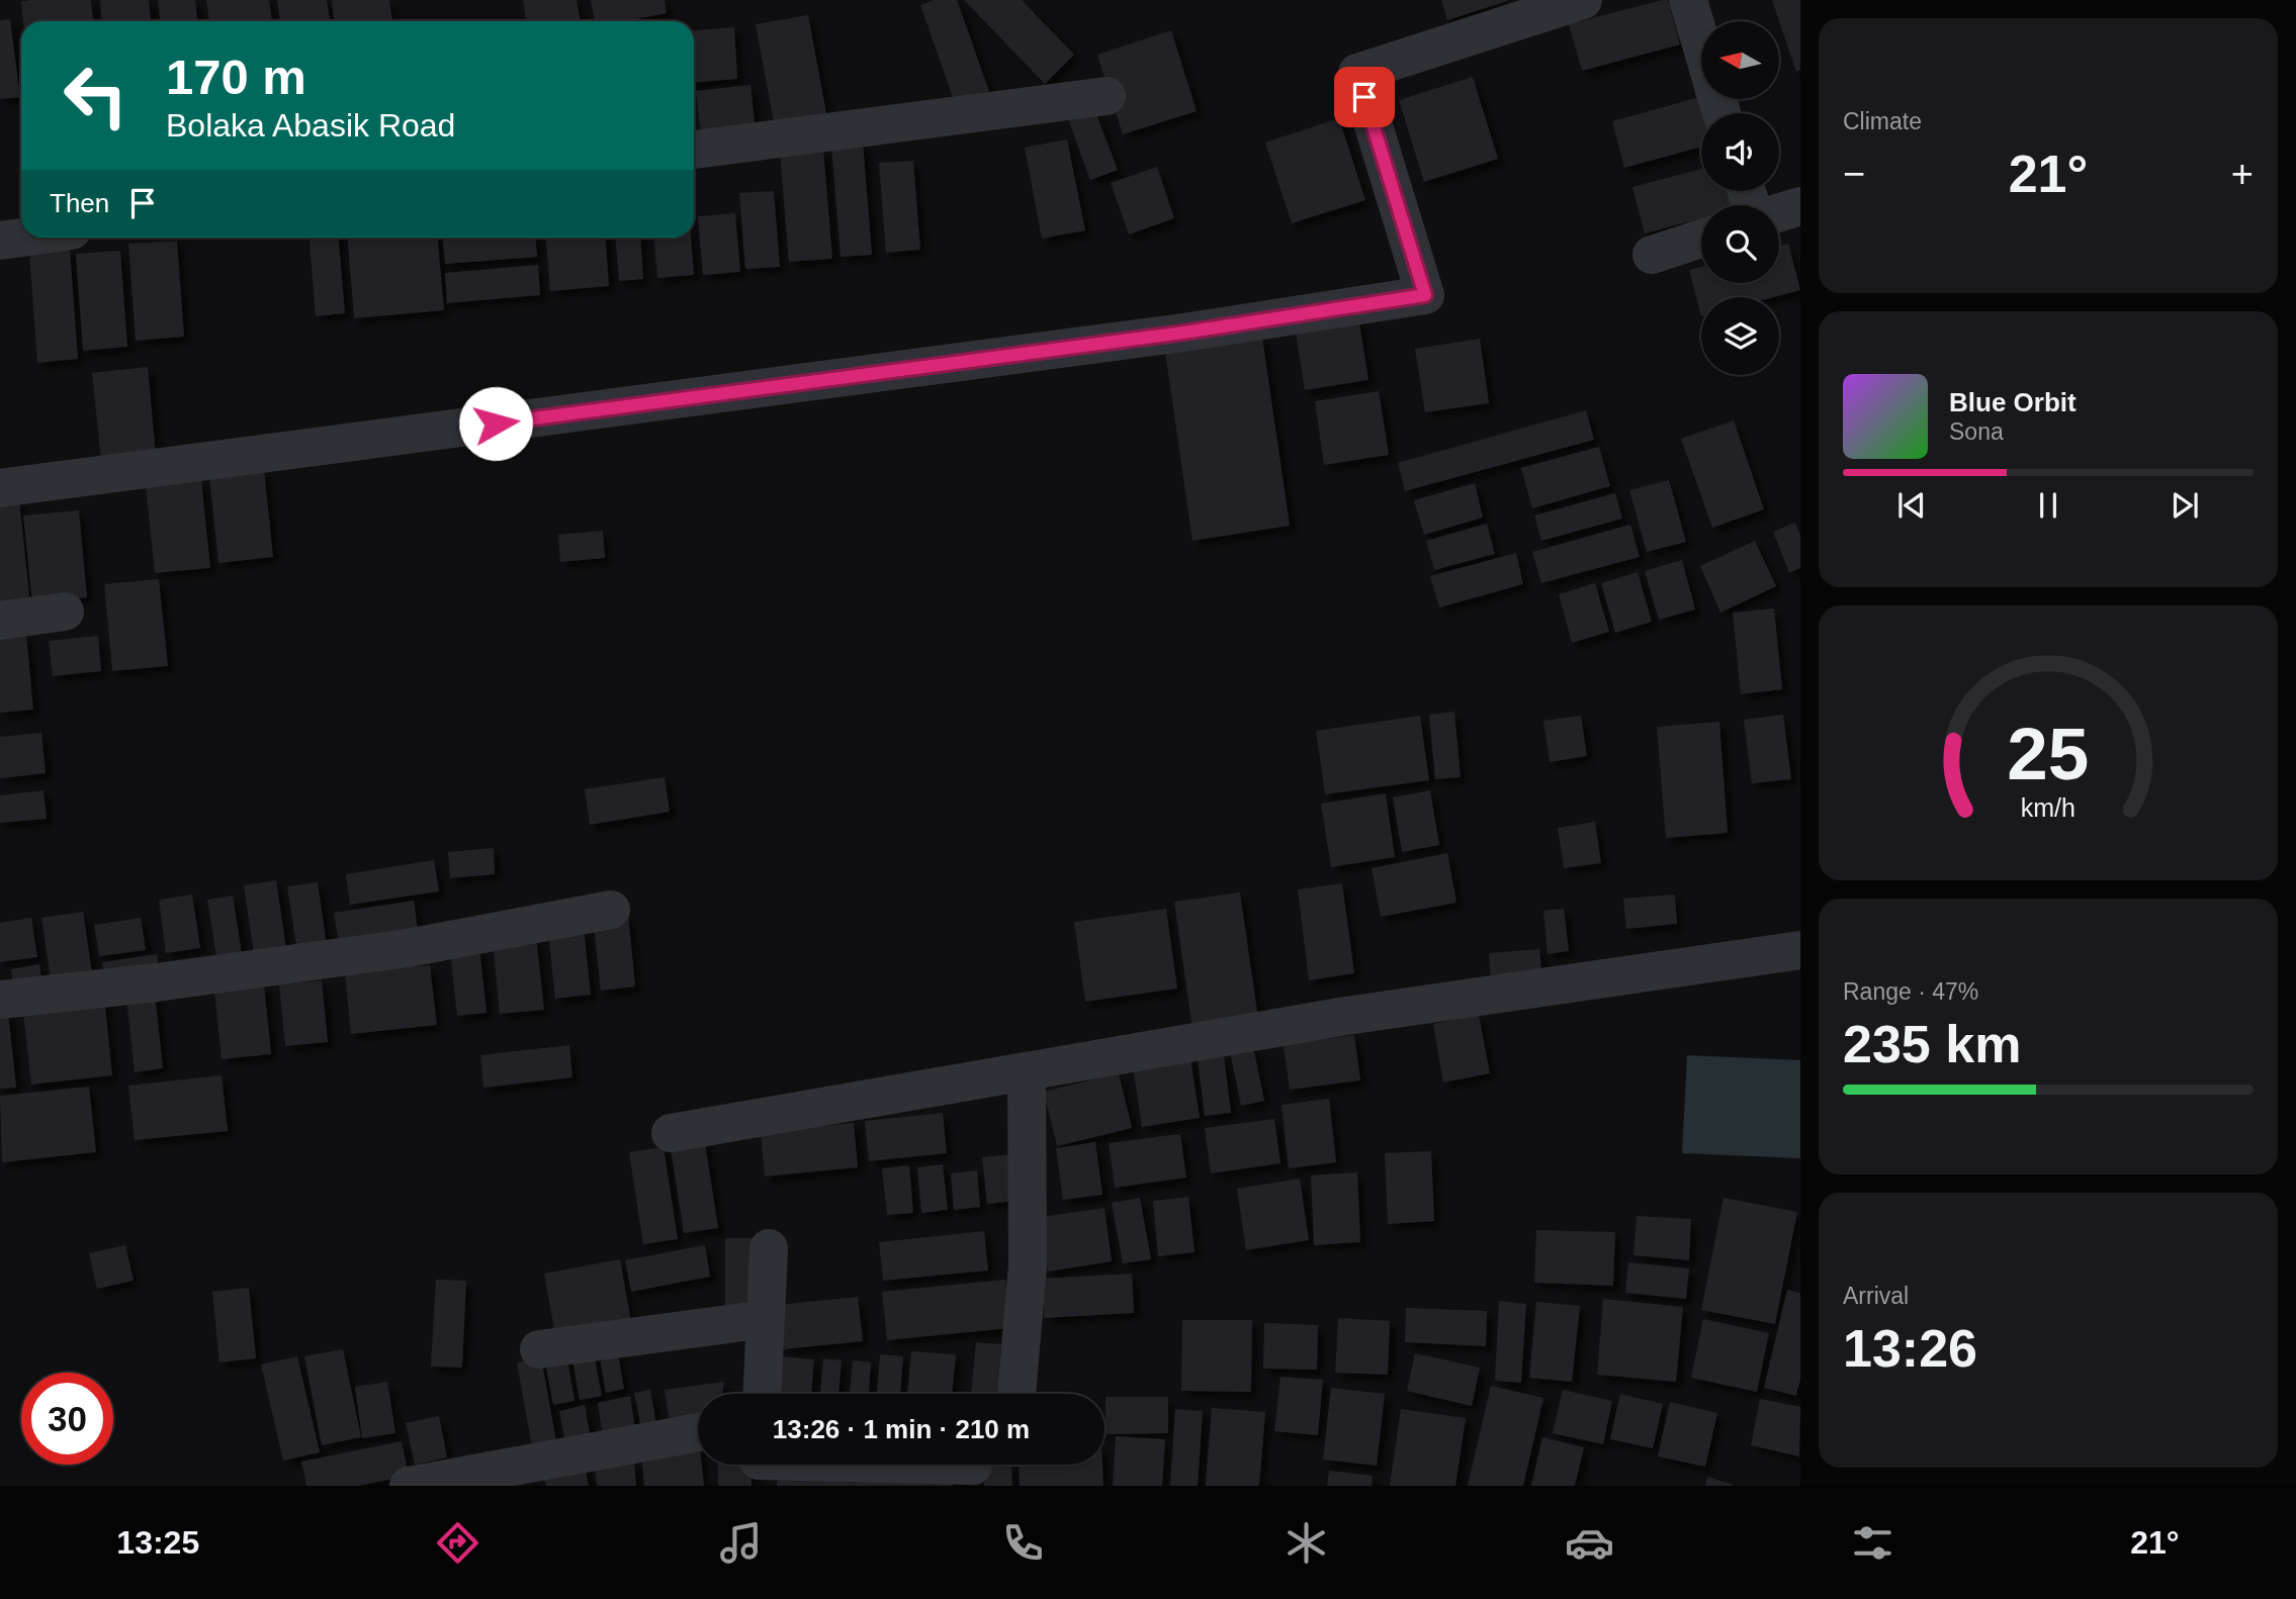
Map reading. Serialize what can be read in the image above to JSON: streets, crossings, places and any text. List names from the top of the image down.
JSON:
{
  "north": "left",
  "page": {
    "tile": [
      "Climate",
      ["Range · 47%", "235 km"],
      ["Arrival", "13:26"]
    ],
    "turn": ["170 m", "Bolaka Abasik Road"],
    "heat": ["−", "21°", "+"],
    "then": "Then",
    "song": ["Blue Orbit", "Sona"],
    "limit": "30",
    "trip": "13:26 · 1 min · 210 m",
    "tabs": ["13:25", "21°"],
    "gauge": ["25", "km/h"]
  }
}
